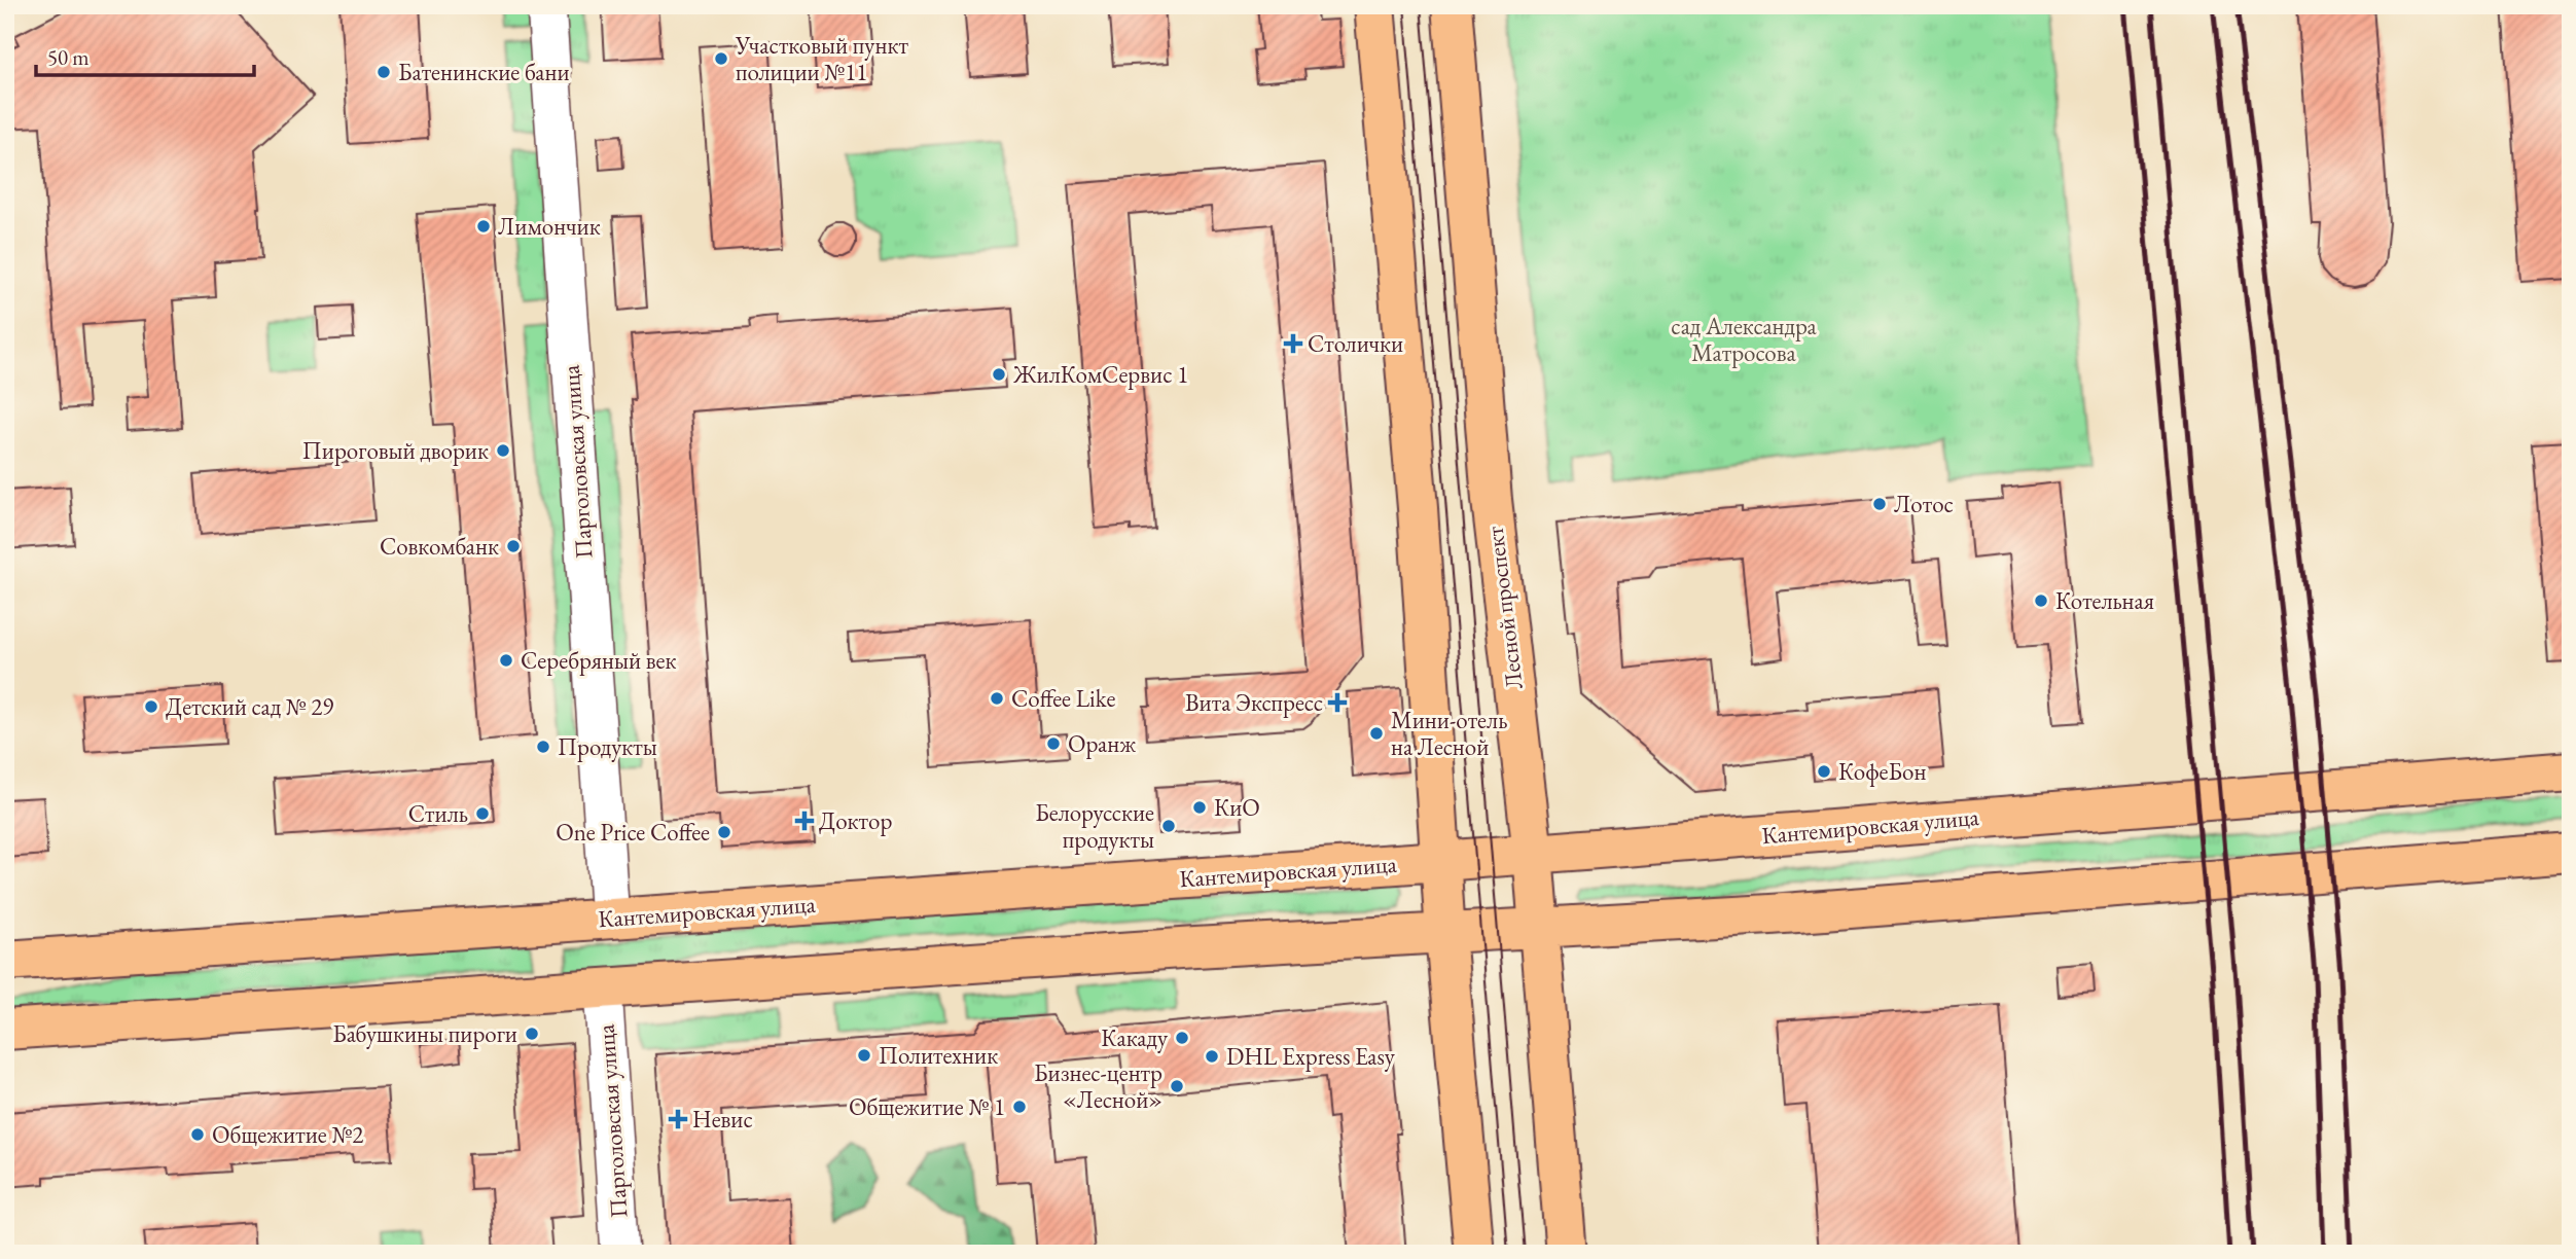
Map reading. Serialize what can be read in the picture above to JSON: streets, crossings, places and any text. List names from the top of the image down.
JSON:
{
  "streets": {
    "main road": ["Лесной проспект", "Кантемировская улица"],
    "street": ["Парголовская улица"]
  },
  "crossings": [
    ["Парголовская улица", "Кантемировская улица"],
    ["Лесной проспект", "Кантемировская улица"]
  ],
  "parks": ["cад Александра Матросова"],
  "places": {
    "other": [
      "Участковый пункт полиции №11",
      "Батенинские бани",
      "Лимончик",
      "ЖилКомСервис 1",
      "Пироговый дворик",
      "Лотос",
      "Совкомбанк",
      "Котельная",
      "Серебряный век",
      "Coffee Like",
      "Детский сад № 29",
      "Мини-отель на Лесной",
      "Оранж",
      "Продукты",
      "КофеБон",
      "КиО",
      "Стиль",
      "Белорусские продукты",
      "One Price Coffee",
      "Бабушкины пироги",
      "Какаду",
      "Политехник",
      "DHL Express Easy",
      "Бизнес-центр «Лесной»",
      "Общежитие № 1",
      "Общежитие №2"
    ],
    "health": [
      "Столички",
      "Вита Экспресс",
      "Доктор",
      "Невис"
    ]
  },
  "scale_bar": "50 m"
}
